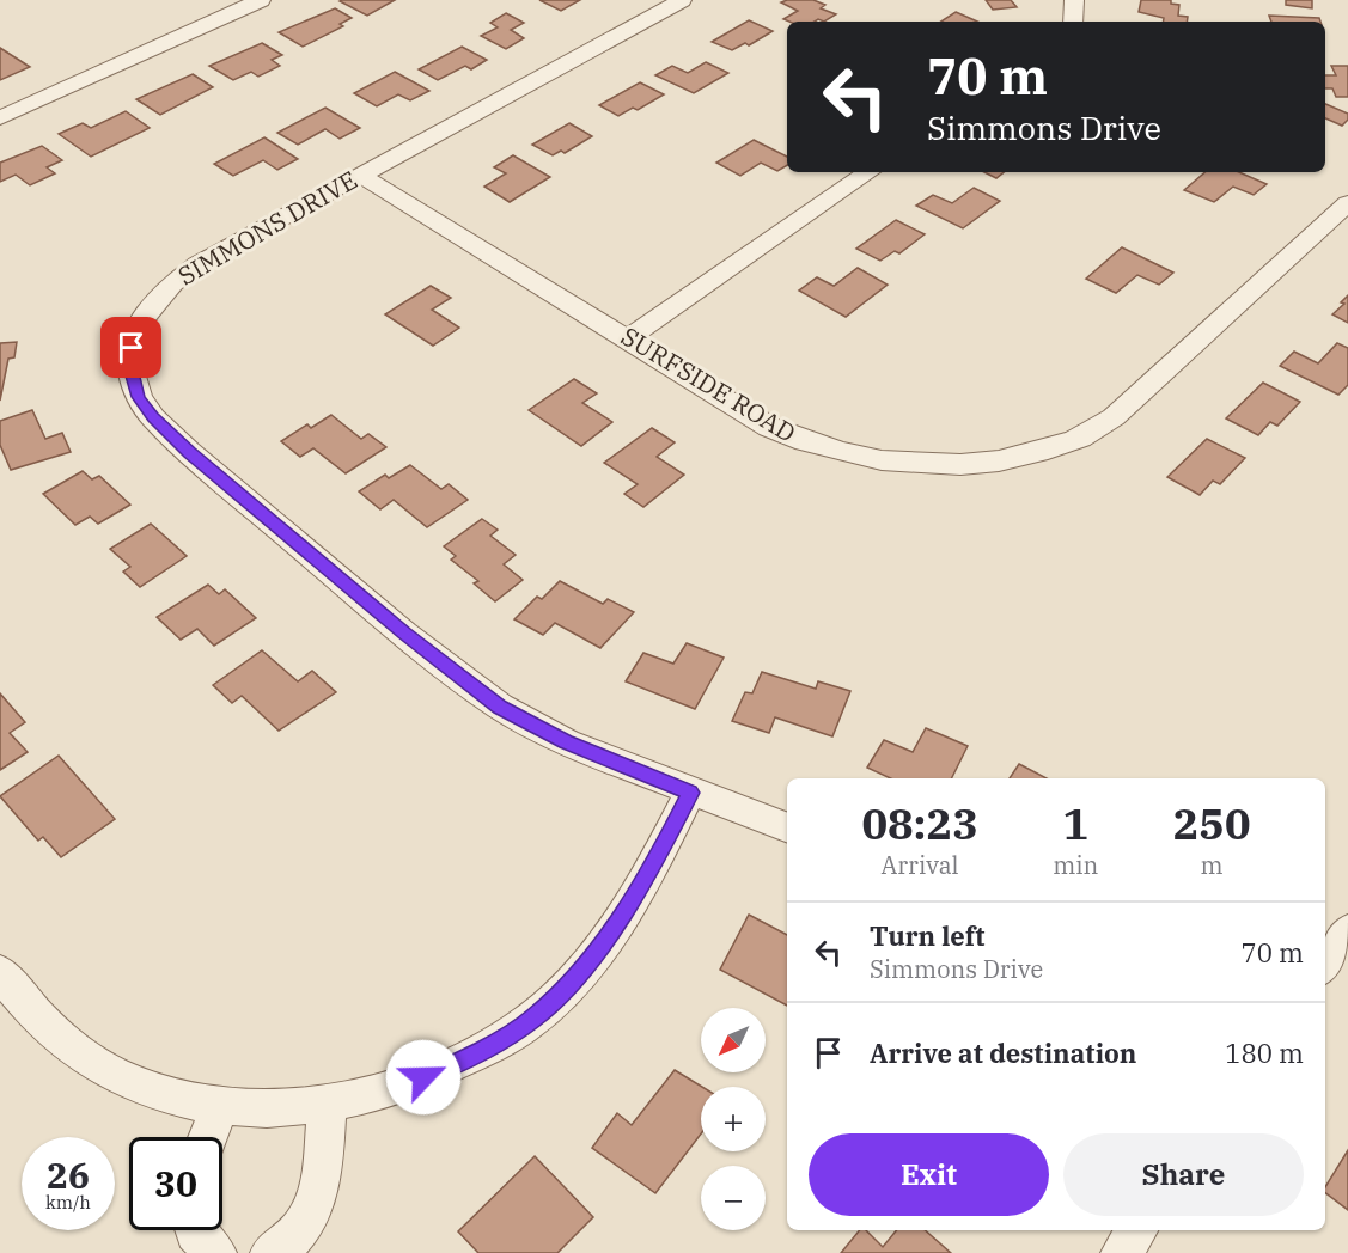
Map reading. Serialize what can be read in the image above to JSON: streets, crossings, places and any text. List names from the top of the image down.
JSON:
{
  "streets": {
    "street": ["SIMMONS DRIVE", "SURFSIDE ROAD"]
  },
  "crossings": [
    ["SIMMONS DRIVE", "SURFSIDE ROAD"]
  ],
  "north": "bottom left",
  "page": {
    "turn": ["70 m", "Simmons Drive"],
    "eta": [
      "08:23",
      "Arrival",
      "1",
      "min",
      "250",
      "m"
    ],
    "list": [
      {
        "name": "Turn left",
        "note": "Simmons Drive",
        "value": "70 m"
      },
      {
        "name": "Arrive at destination",
        "value": "180 m"
      }
    ],
    "map_buttons": ["+", "−"],
    "buttons": ["Exit", "Share"],
    "speed": "26 km/h",
    "limit": "30"
  }
}
